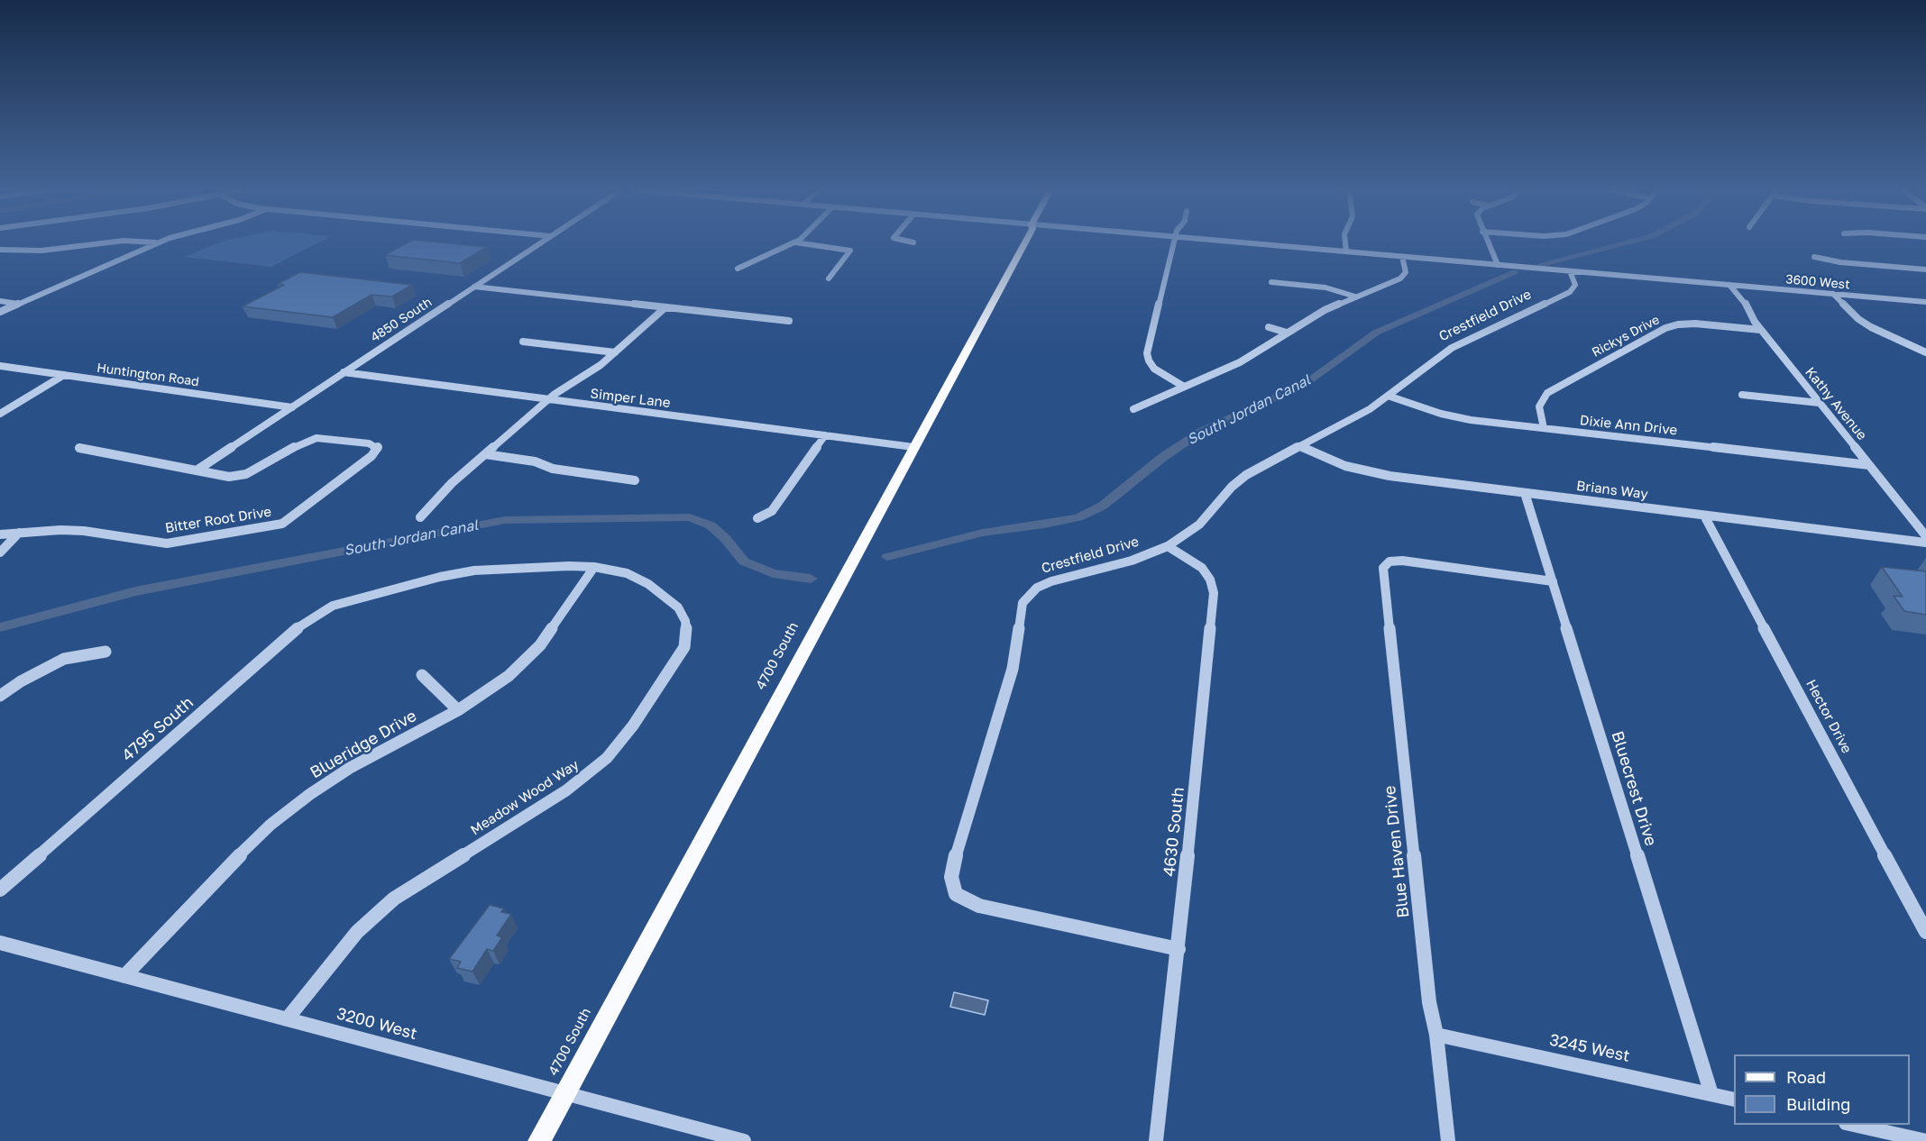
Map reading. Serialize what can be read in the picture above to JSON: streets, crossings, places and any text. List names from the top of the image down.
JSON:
{
  "streets": {
    "main road": ["4700 South"],
    "street": [
      "3600 West",
      "Crestfield Drive",
      "4850 South",
      "Rickys Drive",
      "Huntington Road",
      "Simper Lane",
      "Kathy Avenue",
      "Dixie Ann Drive",
      "Brians Way",
      "Bitter Root Drive",
      "Hector Drive",
      "4795 South",
      "Blueridge Drive",
      "Bluecrest Drive",
      "Meadow Wood Way",
      "4630 South",
      "Blue Haven Drive",
      "3200 West",
      "3245 West"
    ]
  },
  "crossings": [
    ["3600 West", "Crestfield Drive"],
    ["3600 West", "Kathy Avenue"],
    ["Crestfield Drive", "Dixie Ann Drive"],
    ["Crestfield Drive", "Brians Way"],
    ["Crestfield Drive", "4630 South"],
    ["4850 South", "Huntington Road"],
    ["4850 South", "Simper Lane"],
    ["4850 South", "Bitter Root Drive"],
    ["Rickys Drive", "Kathy Avenue"],
    ["Rickys Drive", "Dixie Ann Drive"],
    ["Simper Lane", "4700 South"],
    ["Kathy Avenue", "Dixie Ann Drive"],
    ["Brians Way", "Hector Drive"],
    ["Brians Way", "Bluecrest Drive"],
    ["4700 South", "3200 West"],
    ["4795 South", "Meadow Wood Way"],
    ["Blueridge Drive", "Meadow Wood Way"],
    ["Blueridge Drive", "3200 West"],
    ["Bluecrest Drive", "Blue Haven Drive"],
    ["Bluecrest Drive", "3245 West"],
    ["Meadow Wood Way", "3200 West"],
    ["Blue Haven Drive", "3245 West"]
  ],
  "water": ["South Jordan Canal"],
  "legend": ["Road", "Building"]
}
